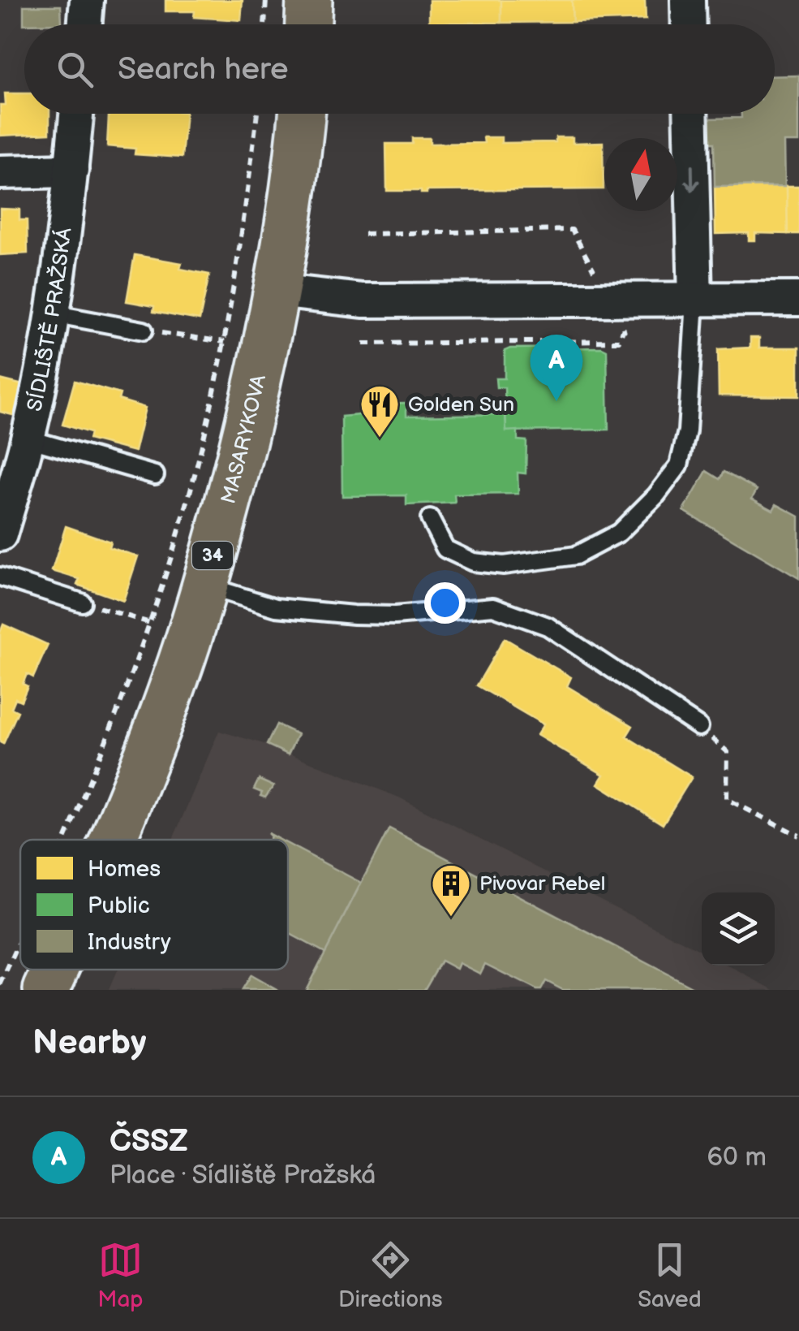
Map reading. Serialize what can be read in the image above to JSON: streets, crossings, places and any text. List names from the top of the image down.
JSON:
{
  "streets": {
    "main road": ["MASARYKOVA", "34"],
    "street": ["SÍDLIŠTĚ PRAŽSKÁ"]
  },
  "places": {
    "restaurant": ["Golden Sun"],
    "building": ["Pivovar Rebel"]
  },
  "legend": ["Homes", "Public", "Industry"],
  "north": "top",
  "page": {
    "search": "Search here",
    "pins": "A",
    "heading": "Nearby",
    "list": [
      {
        "mark": "A",
        "name": "ČSSZ",
        "note": "Place · Sídliště Pražská",
        "value": "60 m"
      }
    ],
    "nav": ["Map", "Directions", "Saved"]
  }
}
